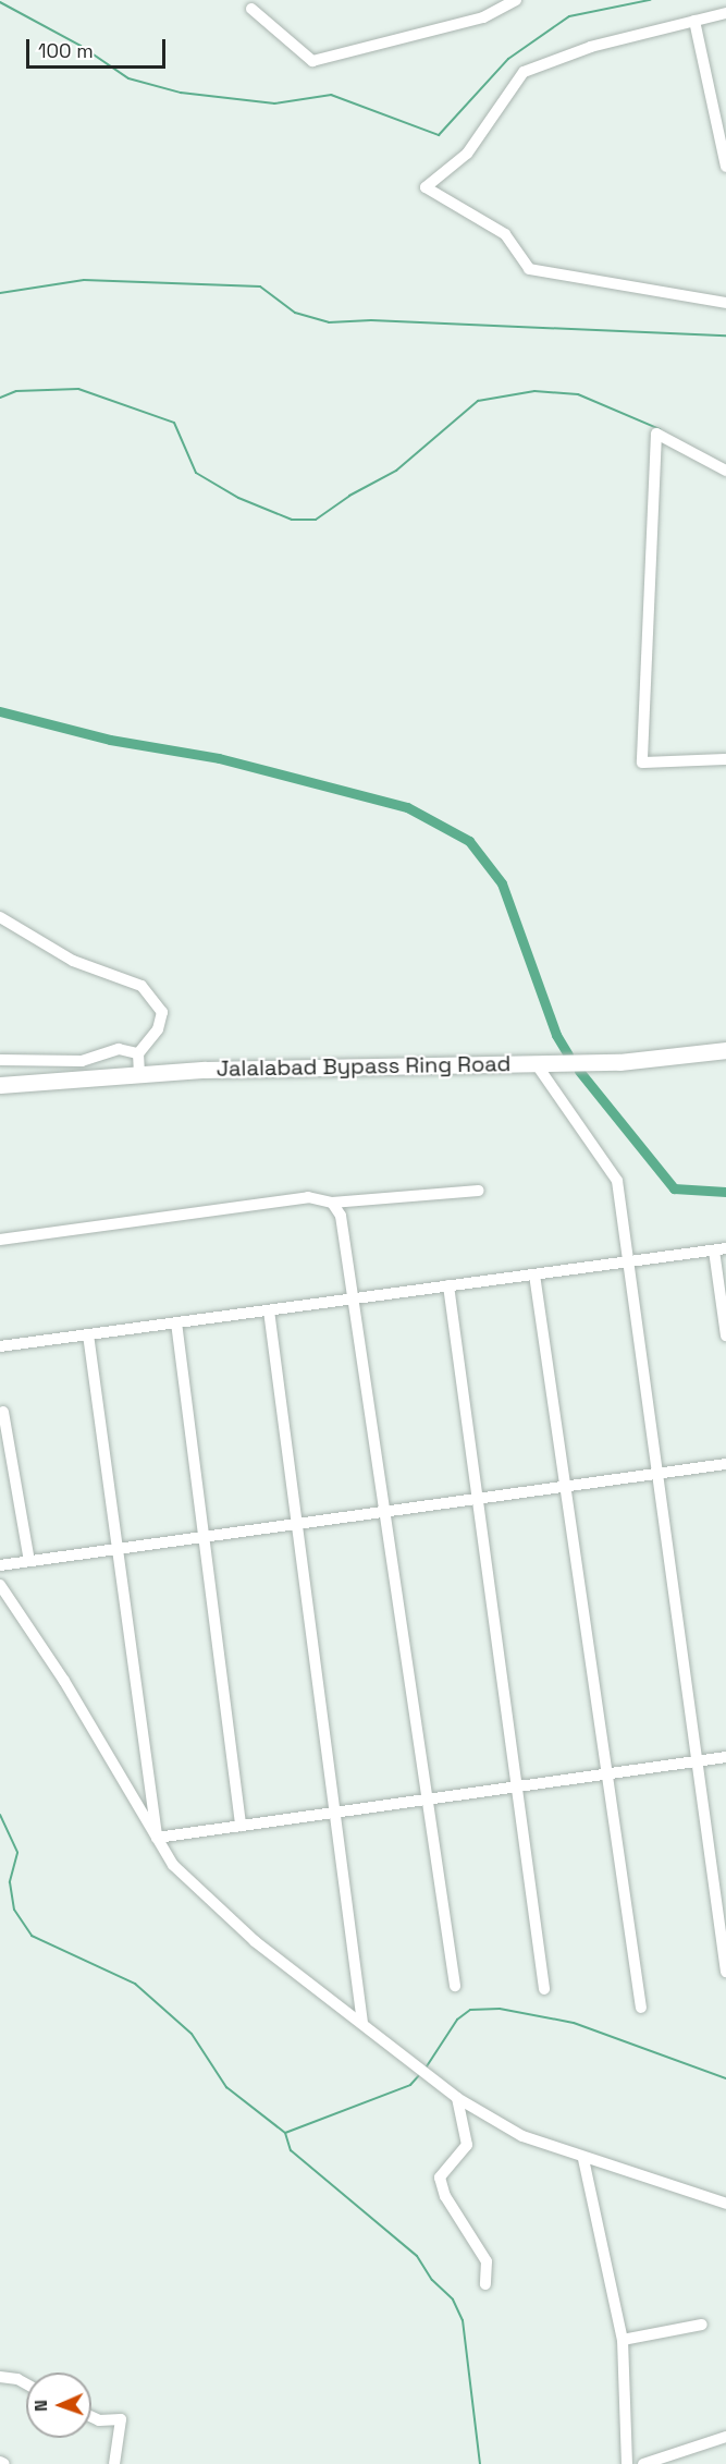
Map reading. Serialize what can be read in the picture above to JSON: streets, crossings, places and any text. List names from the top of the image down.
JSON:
{
  "streets": {
    "highway": ["Jalalabad Bypass Ring Road"]
  },
  "scale_bar": "100 m",
  "north": "left"
}
